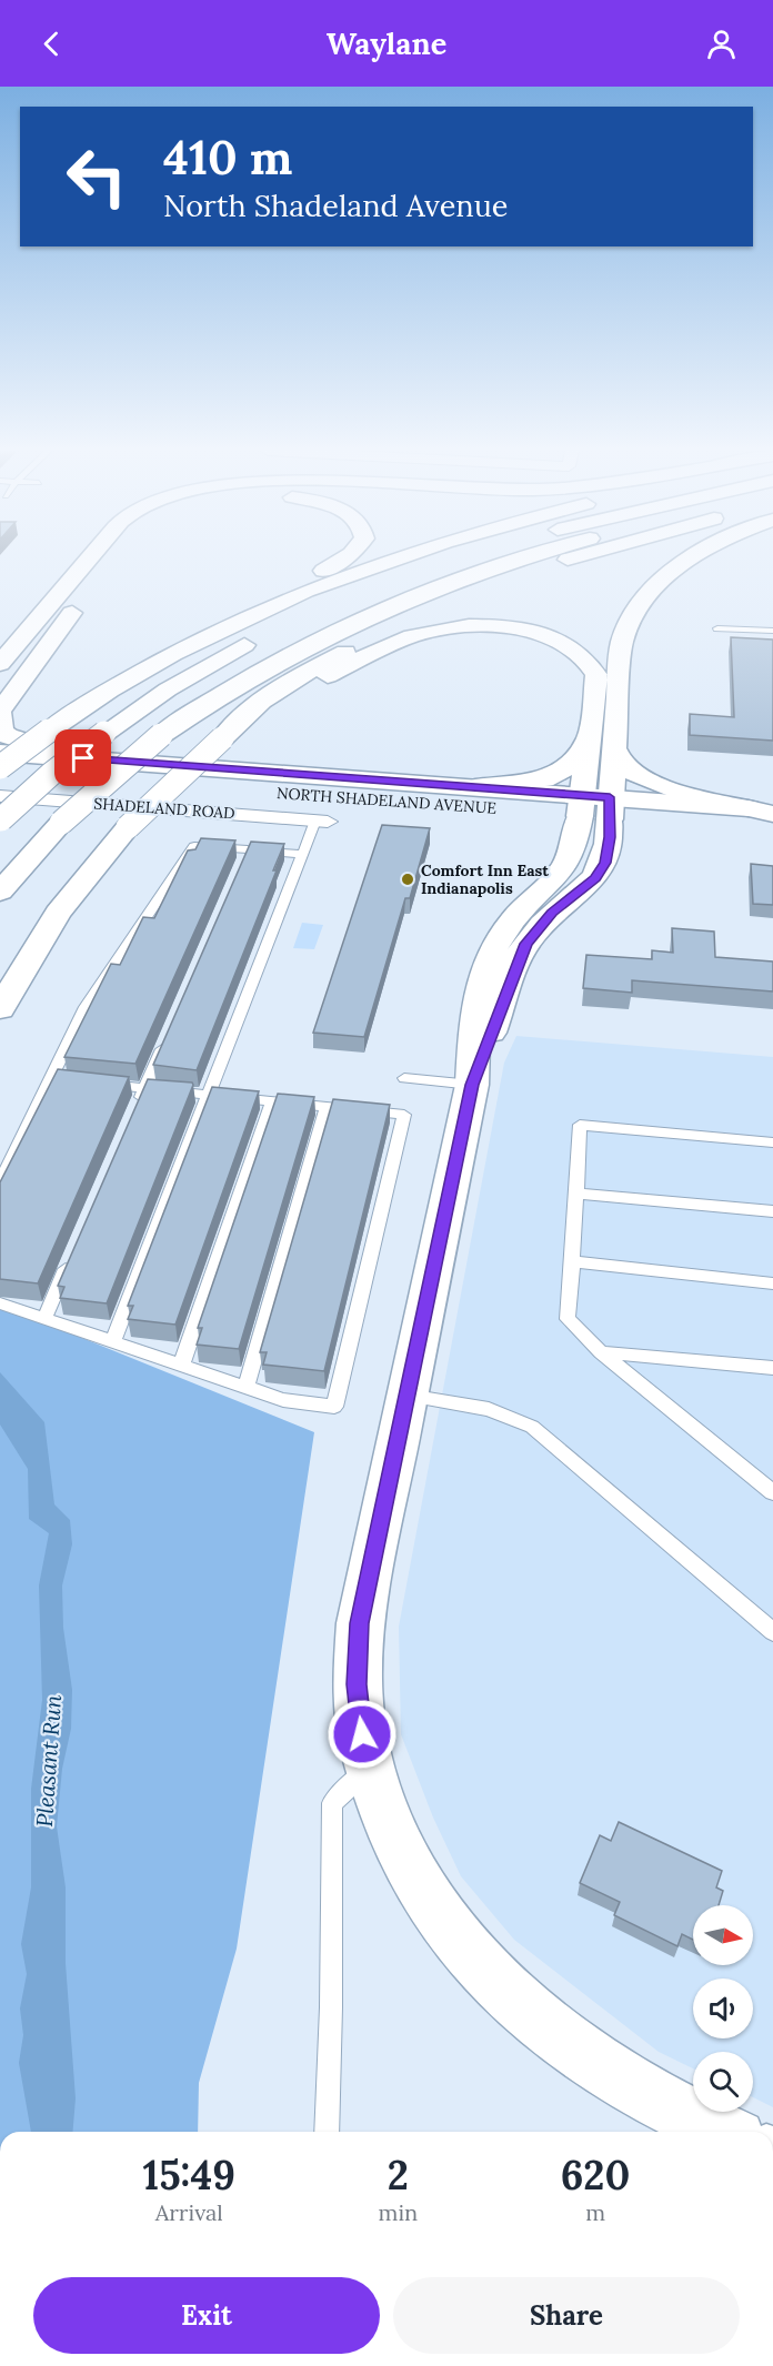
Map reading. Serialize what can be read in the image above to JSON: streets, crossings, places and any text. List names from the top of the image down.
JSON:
{
  "streets": {
    "main road": ["NORTH SHADELAND AVENUE"],
    "street": ["SHADELAND ROAD"]
  },
  "water": ["Pleasant Run"],
  "places": ["Comfort Inn East Indianapolis"],
  "north": "right",
  "page": {
    "header": "Waylane",
    "turn": ["410 m", "North Shadeland Avenue"],
    "eta": [
      "15:49",
      "Arrival",
      "2",
      "min",
      "620",
      "m"
    ],
    "buttons": ["Exit", "Share"]
  }
}
